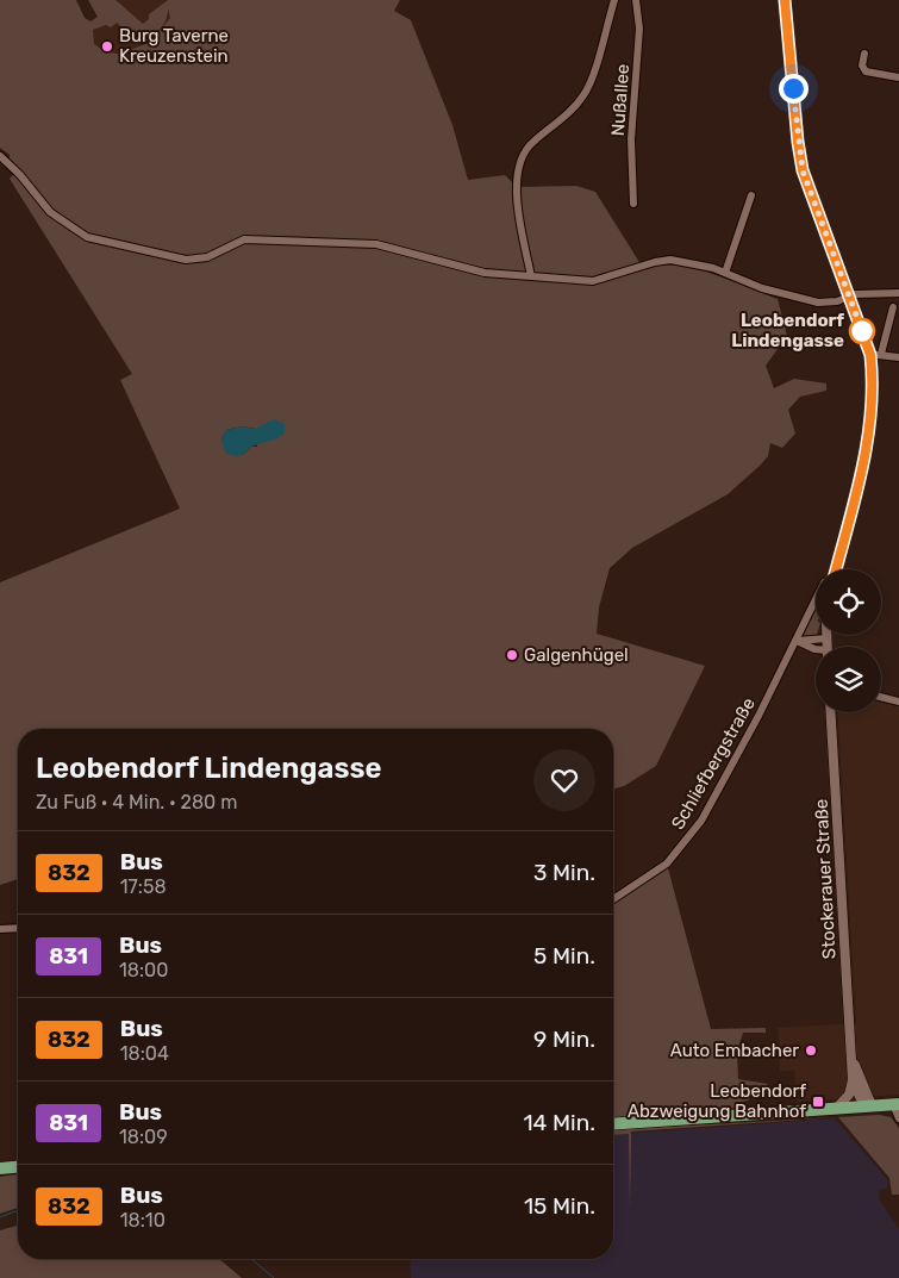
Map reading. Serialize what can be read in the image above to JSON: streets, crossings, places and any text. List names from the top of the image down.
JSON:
{
  "streets": {
    "street": ["Nußallee", "Schliefbergstraße", "Stockerauer Straße"]
  },
  "places": {
    "other": [
      "Burg Taverne Kreuzenstein",
      "Leobendorf Lindengasse",
      "Galgenhügel",
      "Auto Embacher"
    ],
    "transit": ["Leobendorf Abzweigung Bahnhof"]
  },
  "lines": ["bus line 832"],
  "page": {
    "heading": ["Leobendorf Lindengasse", "Zu Fuß · 4 Min. · 280 m"],
    "list": [
      {
        "mark": "832",
        "name": "Bus",
        "note": "17:58",
        "value": "3 Min."
      },
      {
        "mark": "831",
        "name": "Bus",
        "note": "18:00",
        "value": "5 Min."
      },
      {
        "mark": "832",
        "name": "Bus",
        "note": "18:04",
        "value": "9 Min."
      },
      {
        "mark": "831",
        "name": "Bus",
        "note": "18:09",
        "value": "14 Min."
      },
      {
        "mark": "832",
        "name": "Bus",
        "note": "18:10",
        "value": "15 Min."
      }
    ]
  }
}
